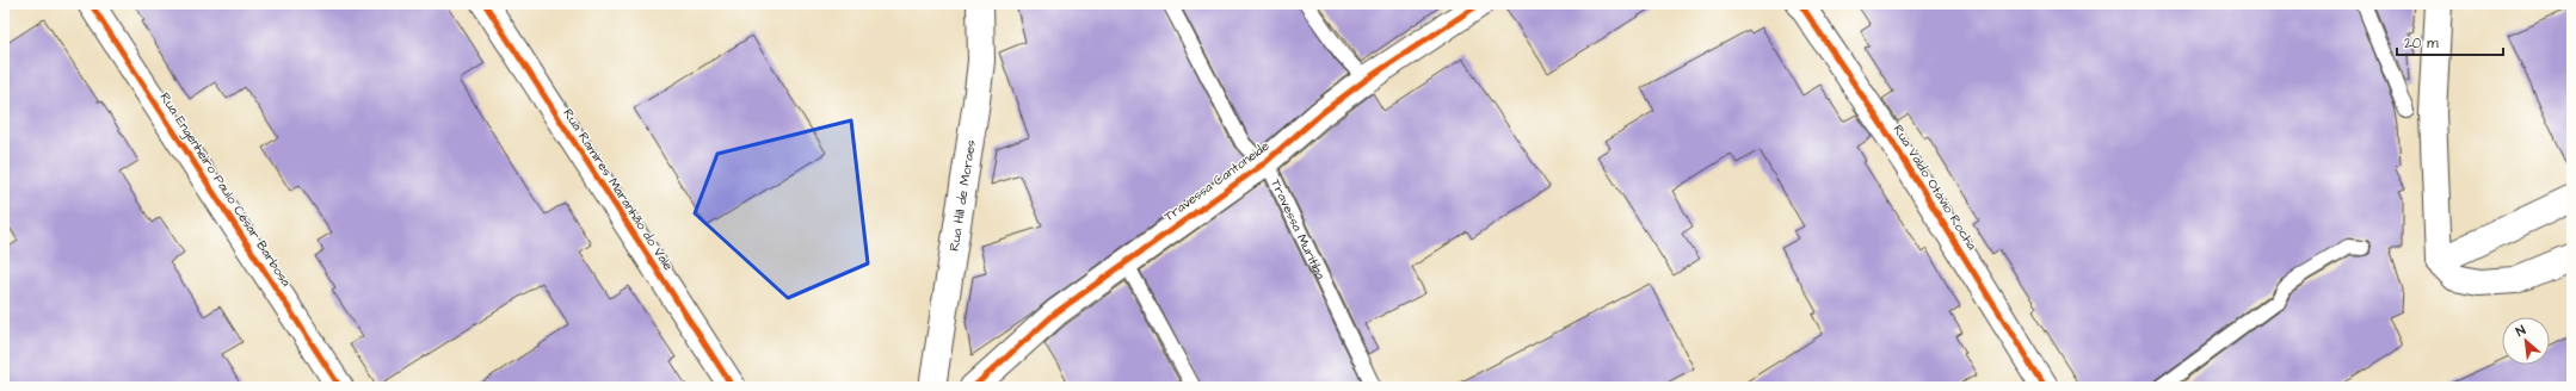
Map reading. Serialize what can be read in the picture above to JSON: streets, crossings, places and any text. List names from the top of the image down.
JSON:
{
  "streets": {
    "street": [
      "Travessa Cantoneide",
      "Rua Valdo Otávio Rocha",
      "Rua Engenheiro Paulo César Barbosa",
      "Rua Ramires Maranhão do Vale",
      "Rua Hill de Moraes"
    ],
    "lane": ["Travessa Muritiba"]
  },
  "crossings": [
    ["Travessa Cantoneide", "Travessa Muritiba"]
  ],
  "scale_bar": "20 m",
  "north": "top left"
}
